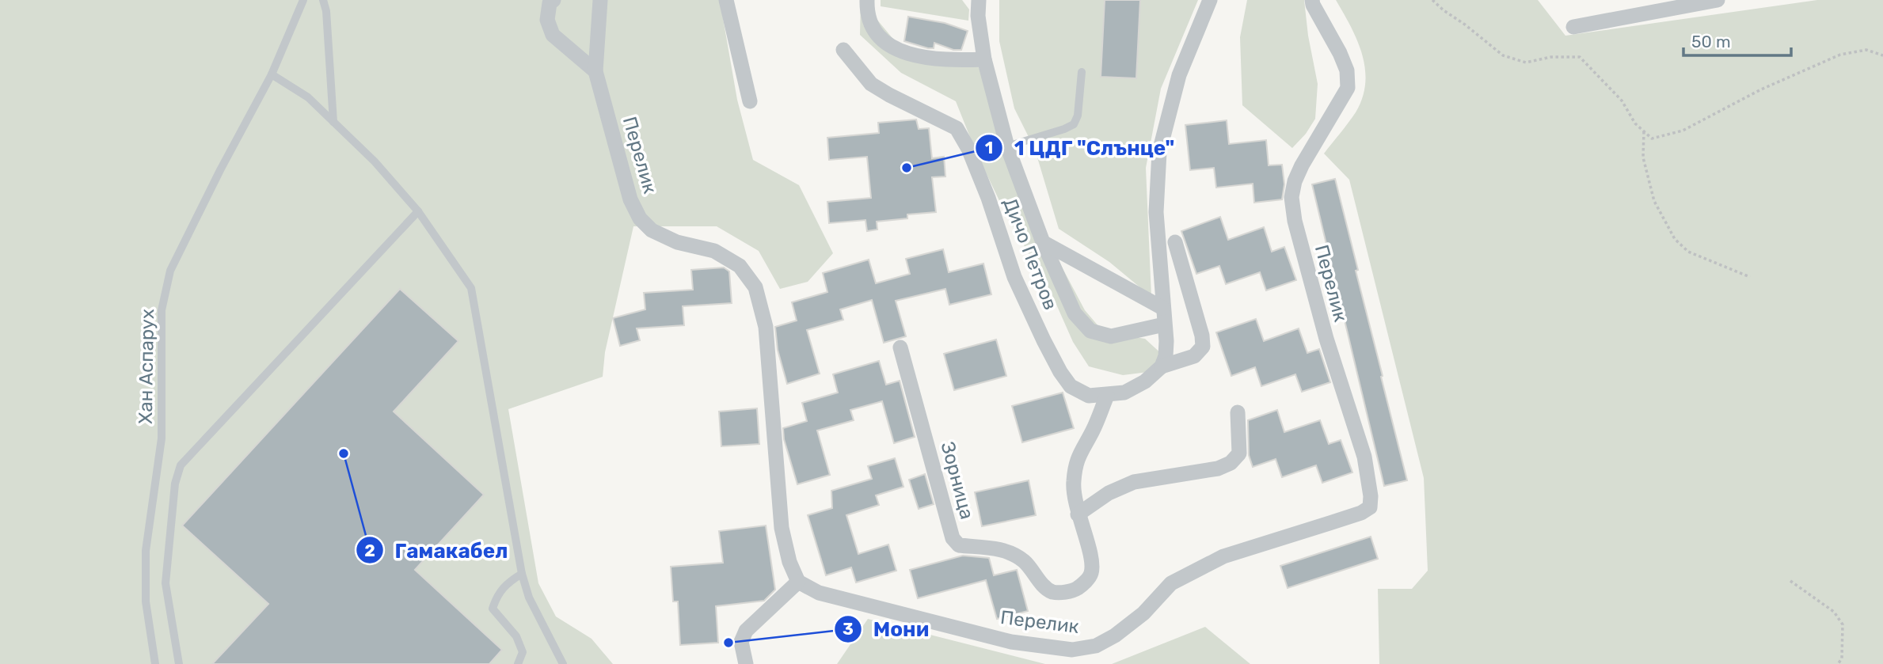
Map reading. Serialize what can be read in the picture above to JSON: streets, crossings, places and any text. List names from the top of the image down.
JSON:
{
  "streets": {
    "street": ["Перелик", "Дичо Петров", "Зорница"],
    "lane": ["Хан Аспарух"]
  },
  "crossings": [
    ["Дичо Петров", "Зорница"]
  ],
  "places": ["1 ЦДГ \"Слънце\"", "Гамакабел", "Мони"],
  "scale_bar": "50 m"
}
